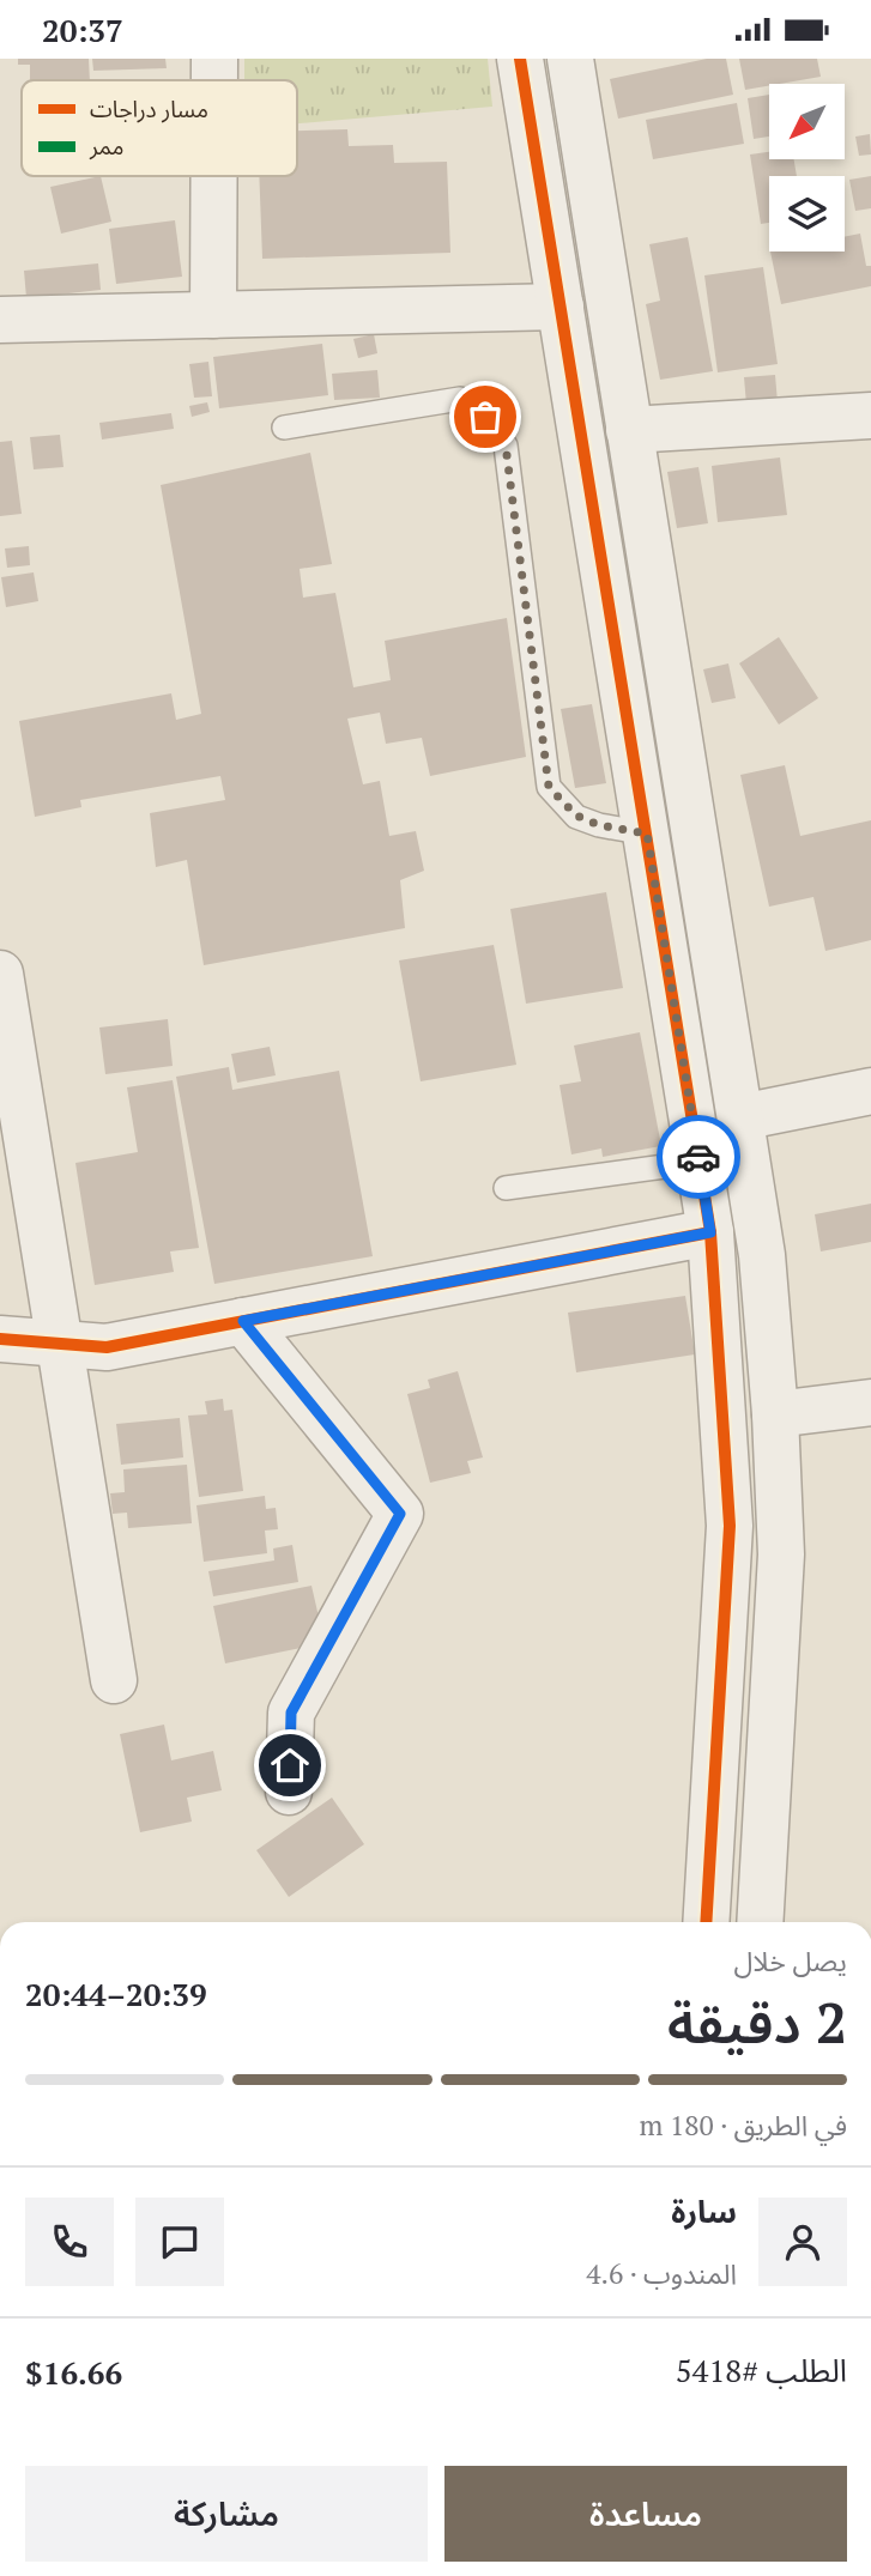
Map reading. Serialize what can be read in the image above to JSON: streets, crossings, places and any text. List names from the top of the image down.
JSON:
{
  "legend": ["مسار دراجات", "ممر"],
  "north": "bottom left",
  "page": {
    "status": "20:37",
    "heading": ["2 دقيقة", "يصل خلال", "20:39–20:44"],
    "panel": [
      "سارة",
      "المندوب · 4.6",
      "الطلب #5418",
      "$16.66"
    ],
    "bar": "في الطريق · 180 m",
    "buttons": ["مساعدة", "مشاركة"]
  }
}
